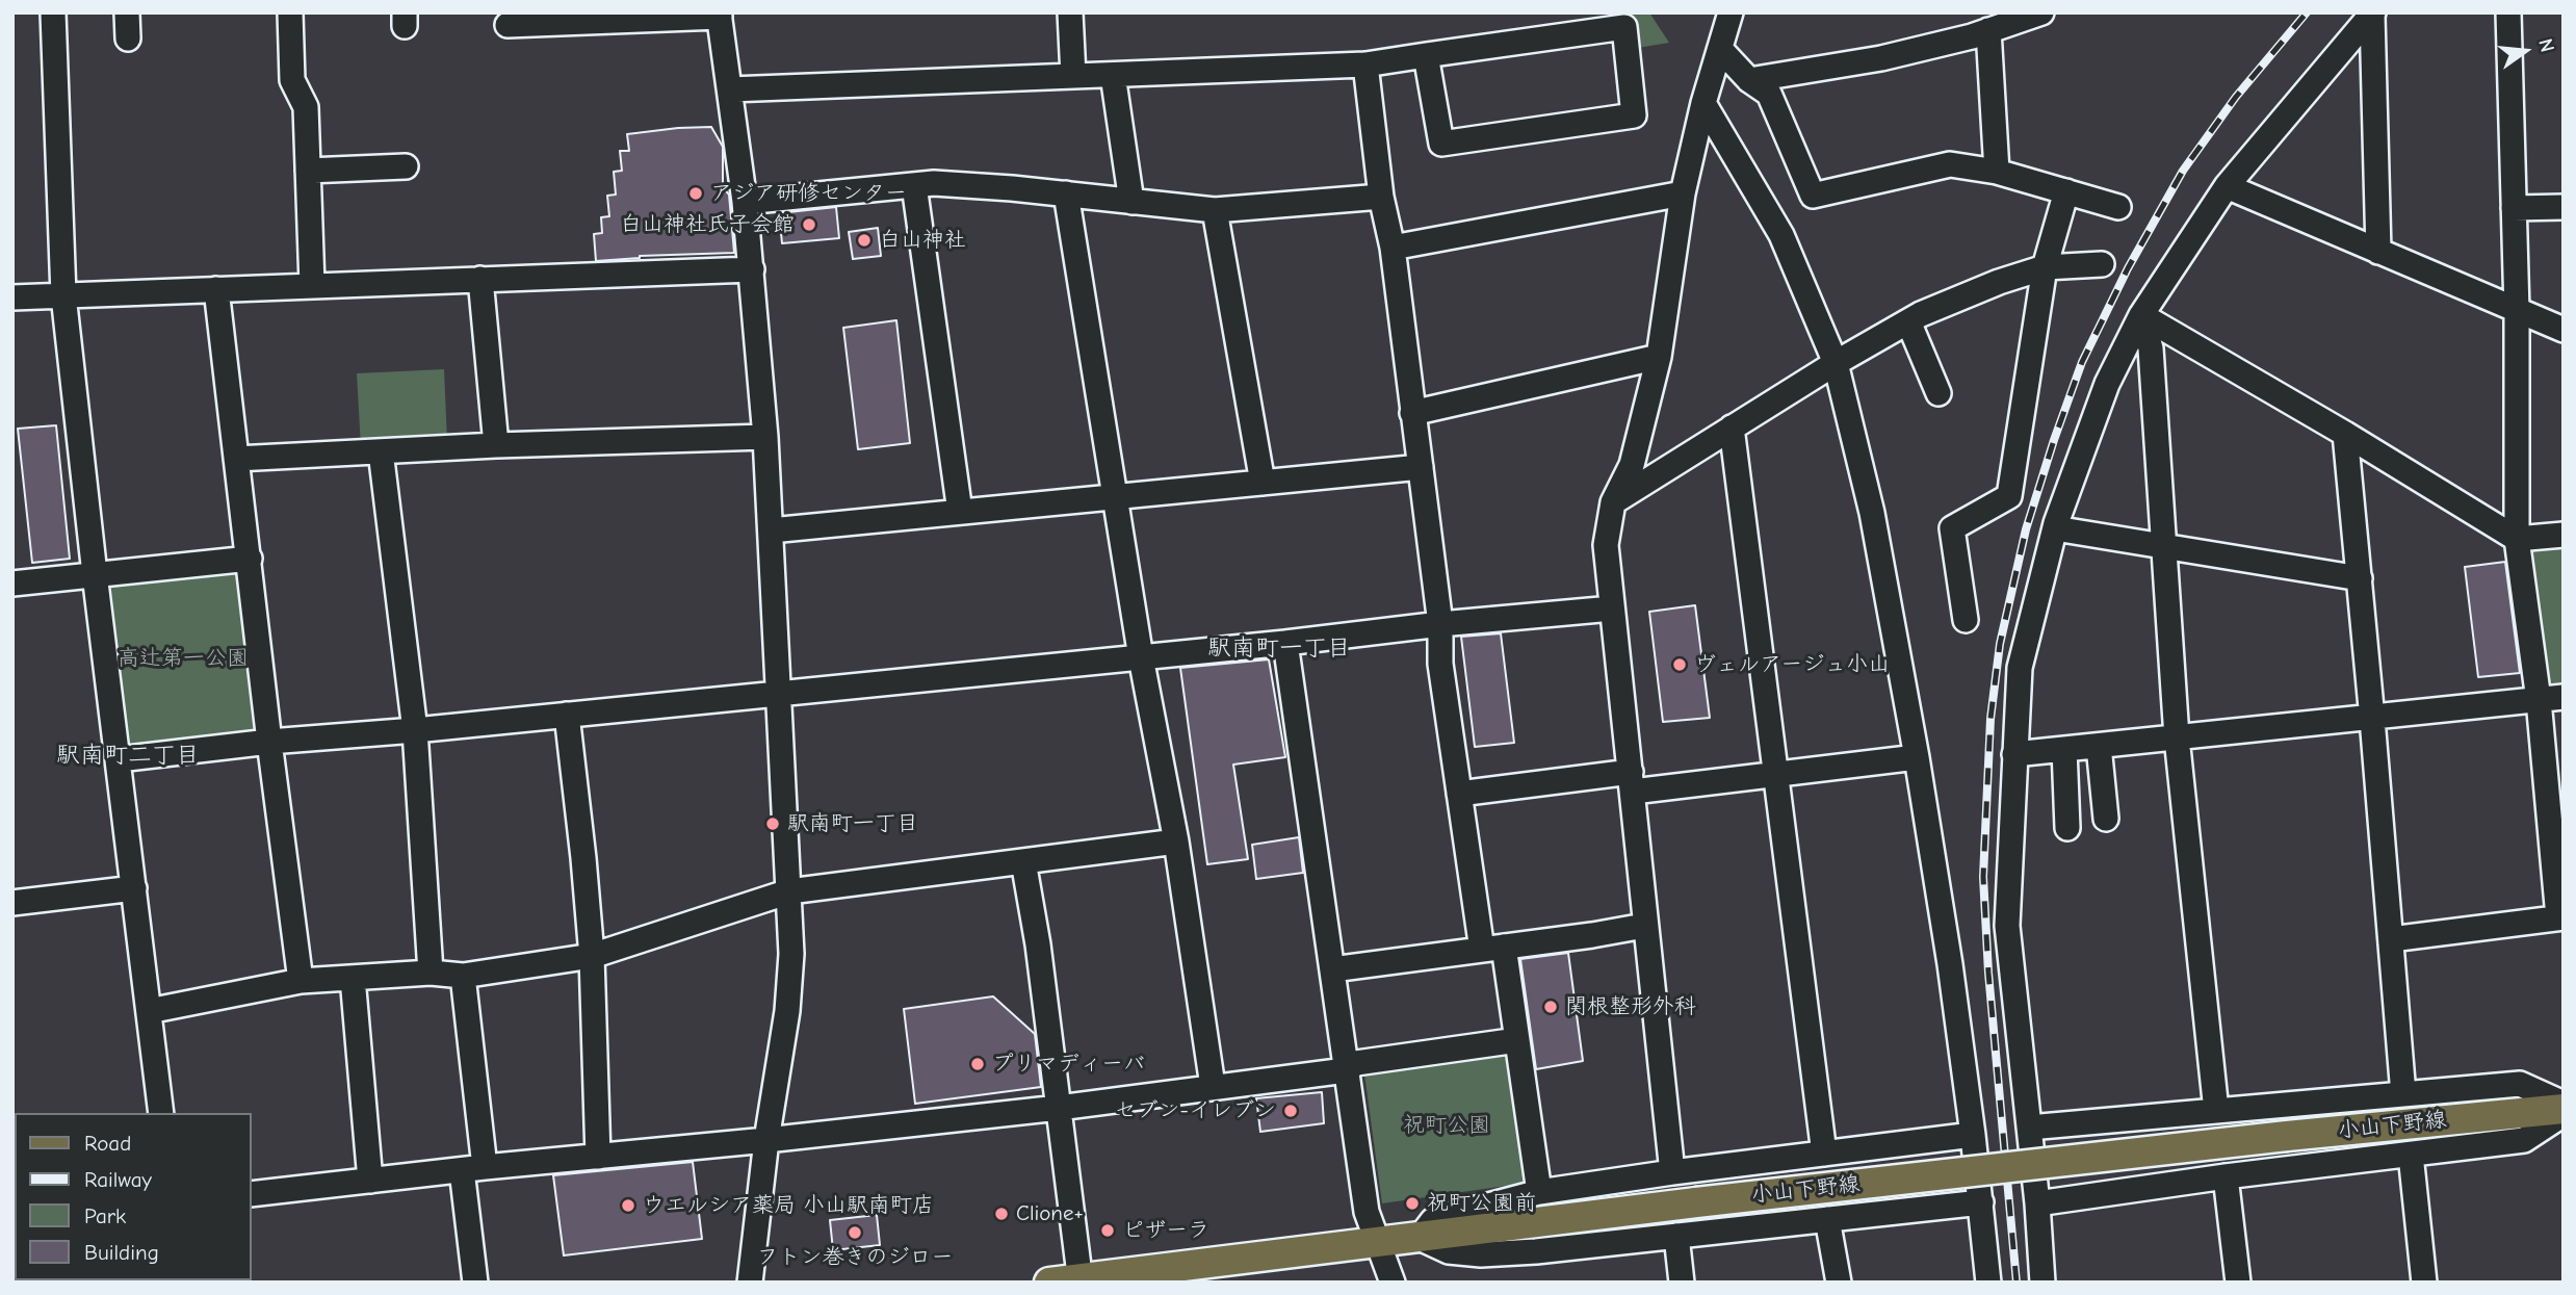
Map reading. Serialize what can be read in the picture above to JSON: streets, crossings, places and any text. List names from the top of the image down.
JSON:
{
  "streets": {
    "main road": ["小山下野線"]
  },
  "districts": ["駅南町一丁目", "駅南町二丁目"],
  "parks": ["高辻第一公園", "祝町公園"],
  "places": [
    "アジア研修センター",
    "白山神社氏子会館",
    "白山神社",
    "ヴェルアージュ小山",
    "駅南町一丁目",
    "関根整形外科",
    "プリマディーバ",
    "セブン-イレブン",
    "祝町公園前",
    "ウエルシア薬局 小山駅南町店",
    "Clione+",
    "ピザーラ",
    "フトン巻きのジロー"
  ],
  "legend": [
    "Road",
    "Railway",
    "Park",
    "Building"
  ],
  "north": "right"
}
